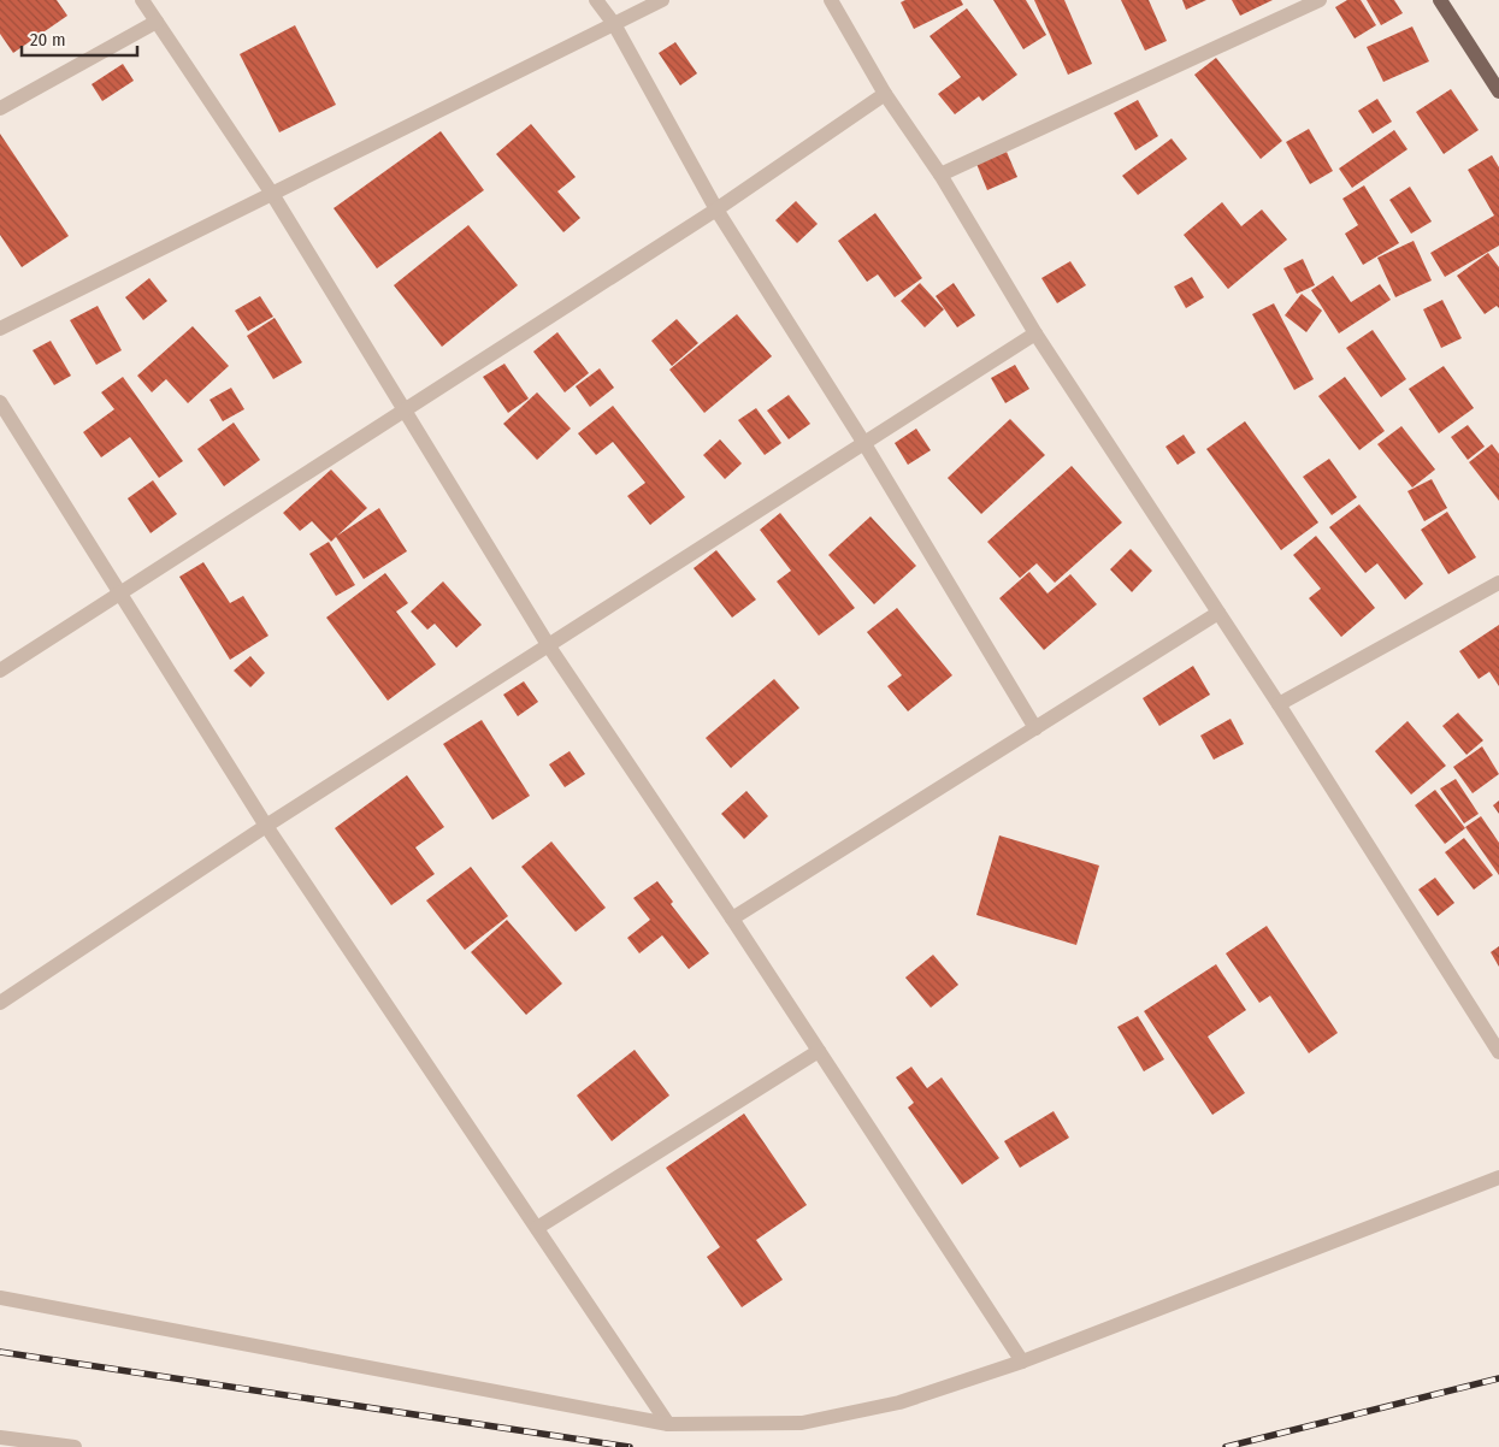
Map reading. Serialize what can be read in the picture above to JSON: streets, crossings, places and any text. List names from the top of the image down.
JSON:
{
  "scale_bar": "20 m"
}
